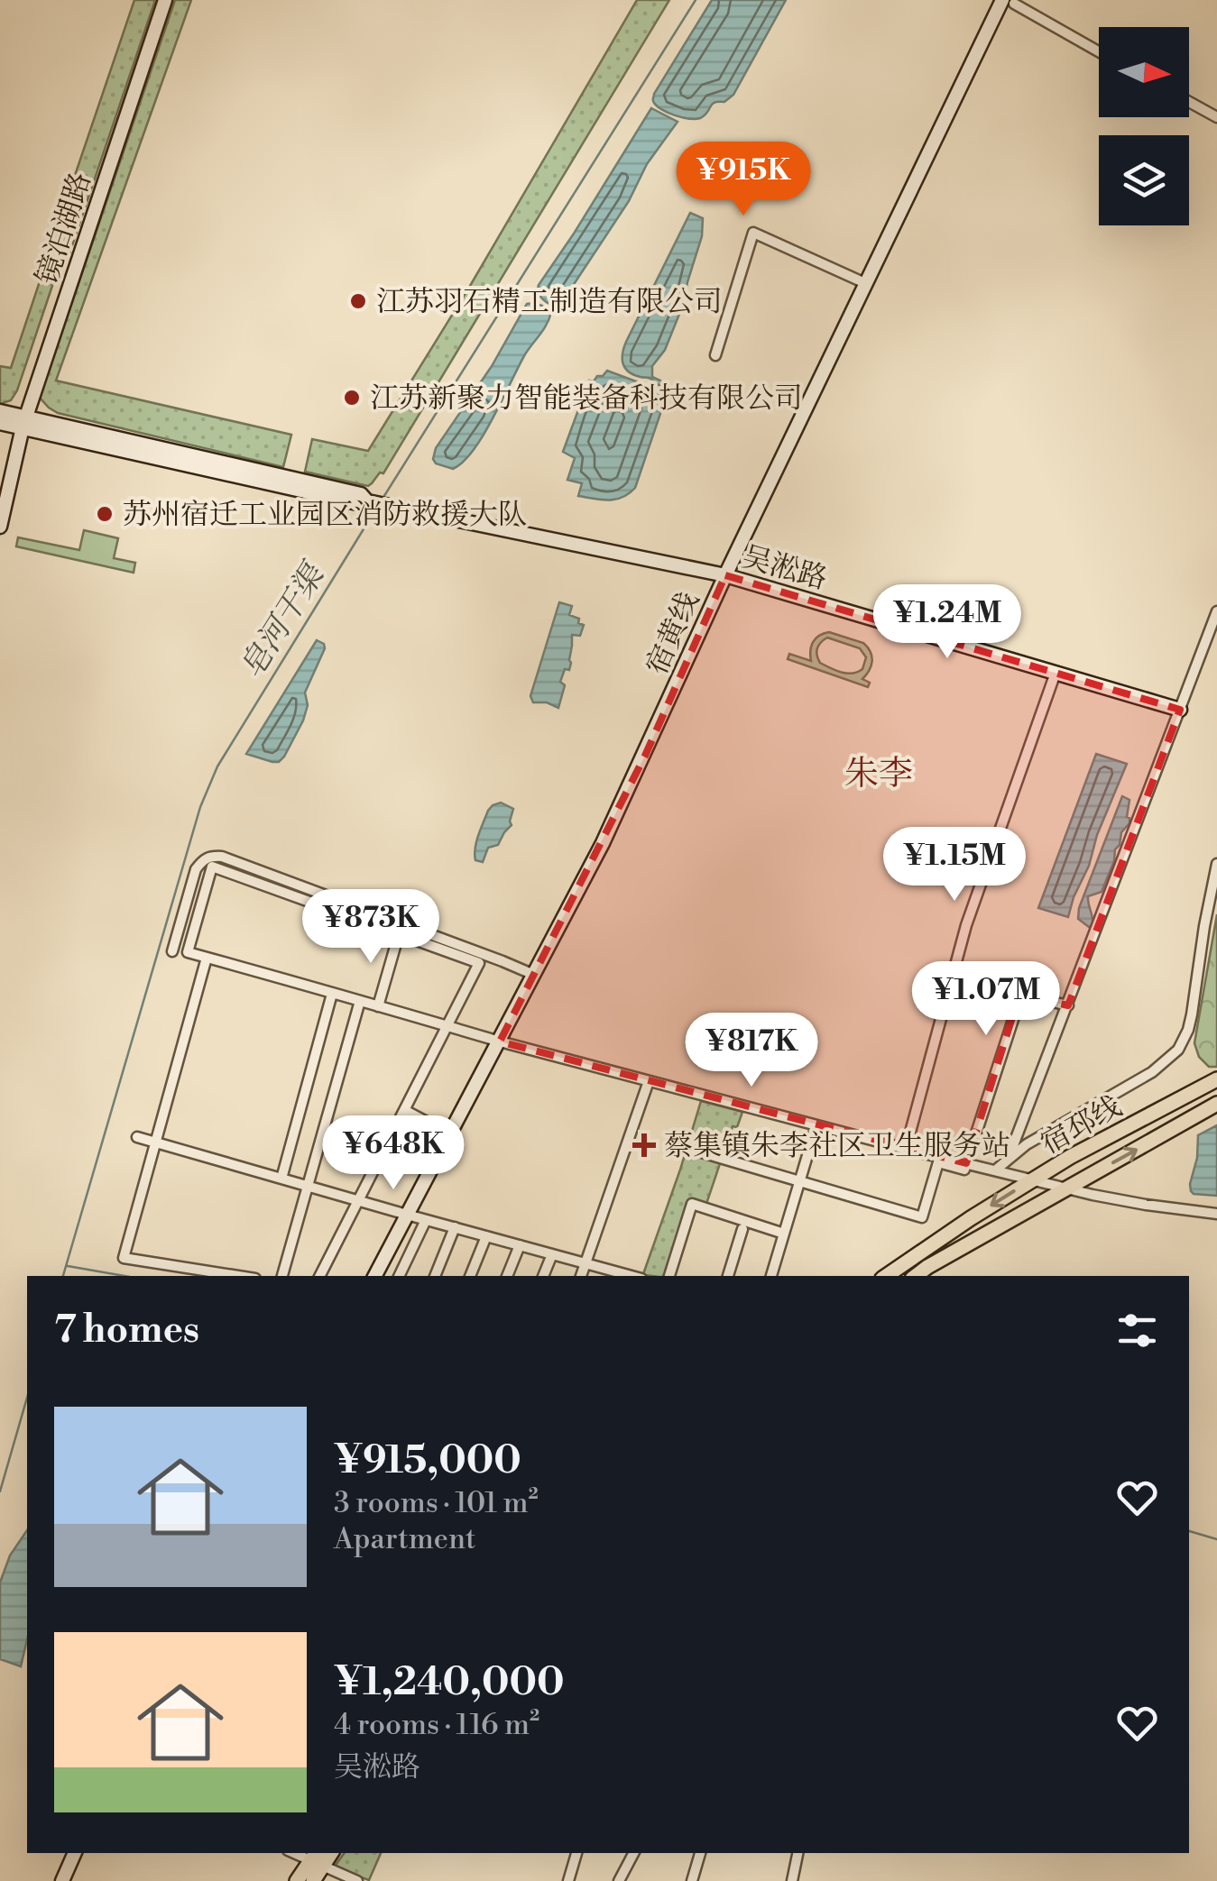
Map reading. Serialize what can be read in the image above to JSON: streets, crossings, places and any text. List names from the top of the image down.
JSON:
{
  "streets": {
    "main road": [
      "镜泊湖路",
      "吴淞路",
      "宿黄线",
      "宿邳线"
    ]
  },
  "crossings": [
    ["镜泊湖路", "吴淞路"],
    ["吴淞路", "宿黄线"]
  ],
  "districts": ["朱李"],
  "water": ["皂河干渠"],
  "places": {
    "other": ["江苏羽石精工制造有限公司", "江苏新聚力智能装备科技有限公司", "苏州宿迁工业园区消防救援大队"],
    "health": ["蔡集镇朱李社区卫生服务站"]
  },
  "north": "right",
  "page": {
    "price": [
      "¥915K",
      "¥1.24M",
      "¥1.15M",
      "¥873K",
      "¥1.07M",
      "¥817K",
      "¥648K"
    ],
    "heading": "7 homes",
    "list": [
      {
        "name": "¥915,000",
        "note": "3 rooms · 101 m² · Apartment"
      },
      {
        "name": "¥1,240,000",
        "note": "4 rooms · 116 m² · 吴淞路"
      }
    ]
  }
}
